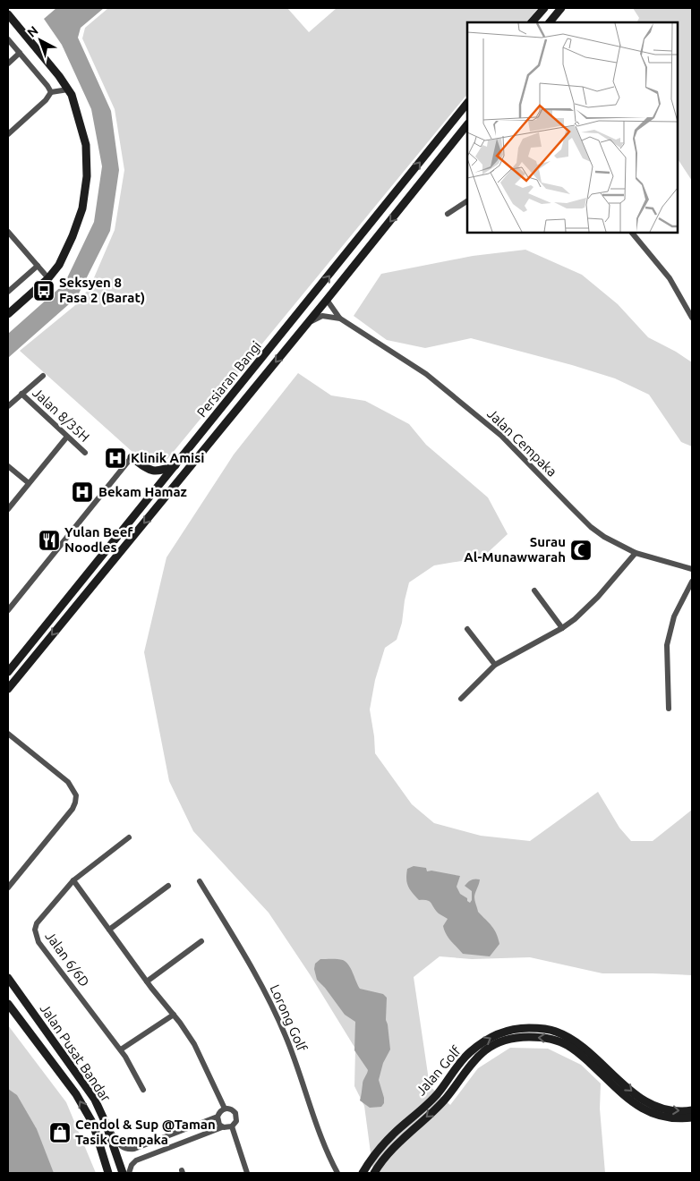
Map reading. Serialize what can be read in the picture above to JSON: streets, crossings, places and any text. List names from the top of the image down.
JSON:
{
  "streets": {
    "main road": ["Persiaran Bangi", "Jalan Pusat Bandar", "Jalan Golf"],
    "street": [
      "Jalan 8/35H",
      "Jalan Cempaka",
      "Jalan 6/6D",
      "Lorong Golf"
    ]
  },
  "crossings": [
    ["Persiaran Bangi", "Jalan Cempaka"]
  ],
  "places": {
    "bus stop": ["Seksyen 8 Fasa 2 (Barat)"],
    "hospital": ["Klinik Amisi", "Bekam Hamaz"],
    "restaurant": ["Yulan Beef Noodles"],
    "mosque": ["Surau Al-Munawwarah"],
    "shop": ["Cendol & Sup @Taman Tasik Cempaka"]
  },
  "north": "top left"
}
